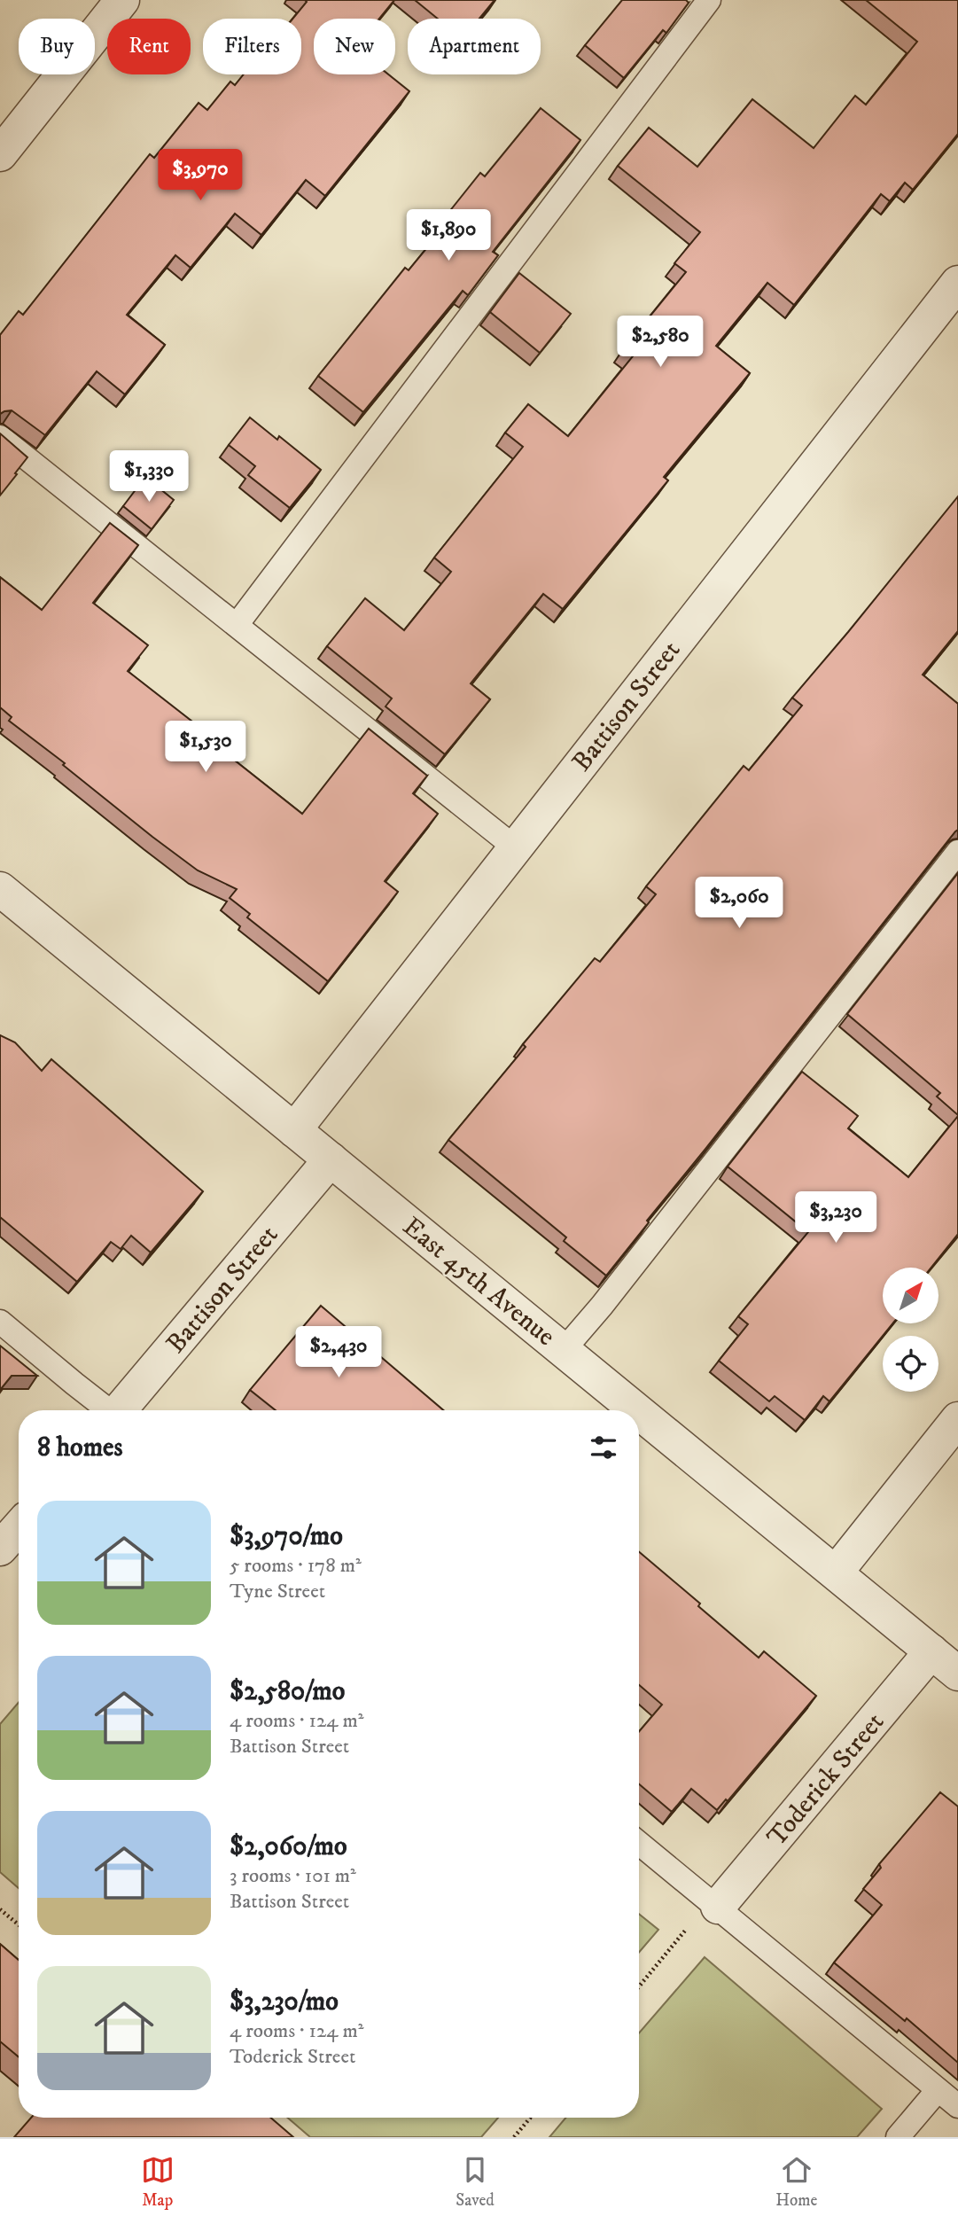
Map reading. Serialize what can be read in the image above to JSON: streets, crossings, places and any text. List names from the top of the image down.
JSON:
{
  "streets": {
    "street": ["Battison Street", "East 45th Avenue", "Toderick Street"]
  },
  "crossings": [
    ["Battison Street", "East 45th Avenue"],
    ["East 45th Avenue", "Toderick Street"]
  ],
  "north": "top right",
  "page": {
    "chip": [
      "Buy",
      "Rent",
      "Filters",
      "New",
      "Apartment"
    ],
    "price": [
      "$3,970",
      "$1,890",
      "$2,580",
      "$1,330",
      "$1,530",
      "$2,060",
      "$3,230",
      "$2,430"
    ],
    "heading": "8 homes",
    "list": [
      {
        "name": "$3,970/mo",
        "note": "5 rooms · 178 m² · Tyne Street"
      },
      {
        "name": "$2,580/mo",
        "note": "4 rooms · 124 m² · Battison Street"
      },
      {
        "name": "$2,060/mo",
        "note": "3 rooms · 101 m² · Battison Street"
      },
      {
        "name": "$3,230/mo",
        "note": "4 rooms · 124 m² · Toderick Street"
      }
    ],
    "tabs": ["Map", "Saved", "Home"]
  }
}
